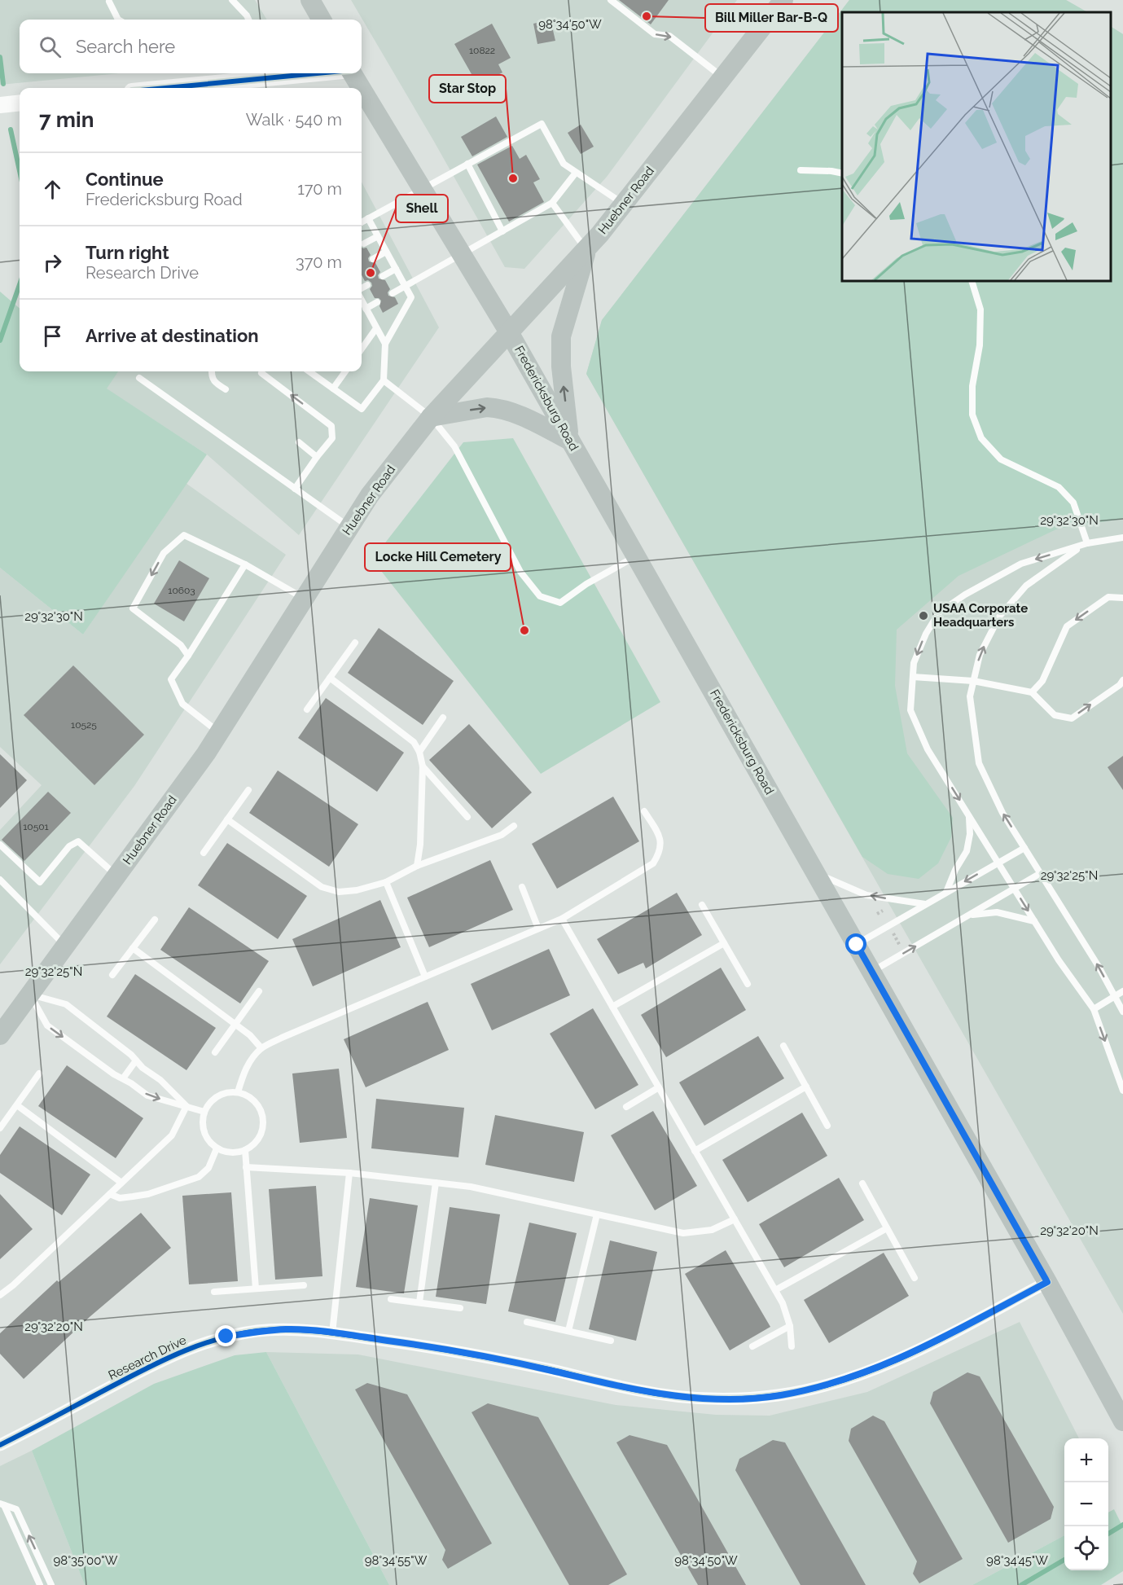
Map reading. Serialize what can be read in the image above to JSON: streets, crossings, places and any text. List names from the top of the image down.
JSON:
{
  "streets": {
    "main road": ["Huebner Road", "Fredericksburg Road"],
    "street": ["Research Drive"]
  },
  "crossings": [
    ["Huebner Road", "Fredericksburg Road"],
    ["Fredericksburg Road", "Research Drive"]
  ],
  "places": [
    "Bill Miller Bar-B-Q",
    "Star Stop",
    "Shell",
    "USAA Corporate Headquarters",
    "Locke Hill Cemetery"
  ],
  "house_numbers": [
    "10822",
    "10603",
    "10525",
    "10501"
  ],
  "page": {
    "search": "Search here",
    "heading": ["7 min", "Walk · 540 m"],
    "list": [
      ["Continue", "Fredericksburg Road", "170 m"],
      ["Turn right", "Research Drive", "370 m"],
      "Arrive at destination"
    ],
    "map_buttons": ["+", "−"]
  },
  "coordinates": [
    "98°34'50\"W",
    "29°32'30\"N",
    "29°32'25\"N",
    "29°32'20\"N",
    "98°35'00\"W",
    "98°34'55\"W",
    "98°34'45\"W"
  ]
}
